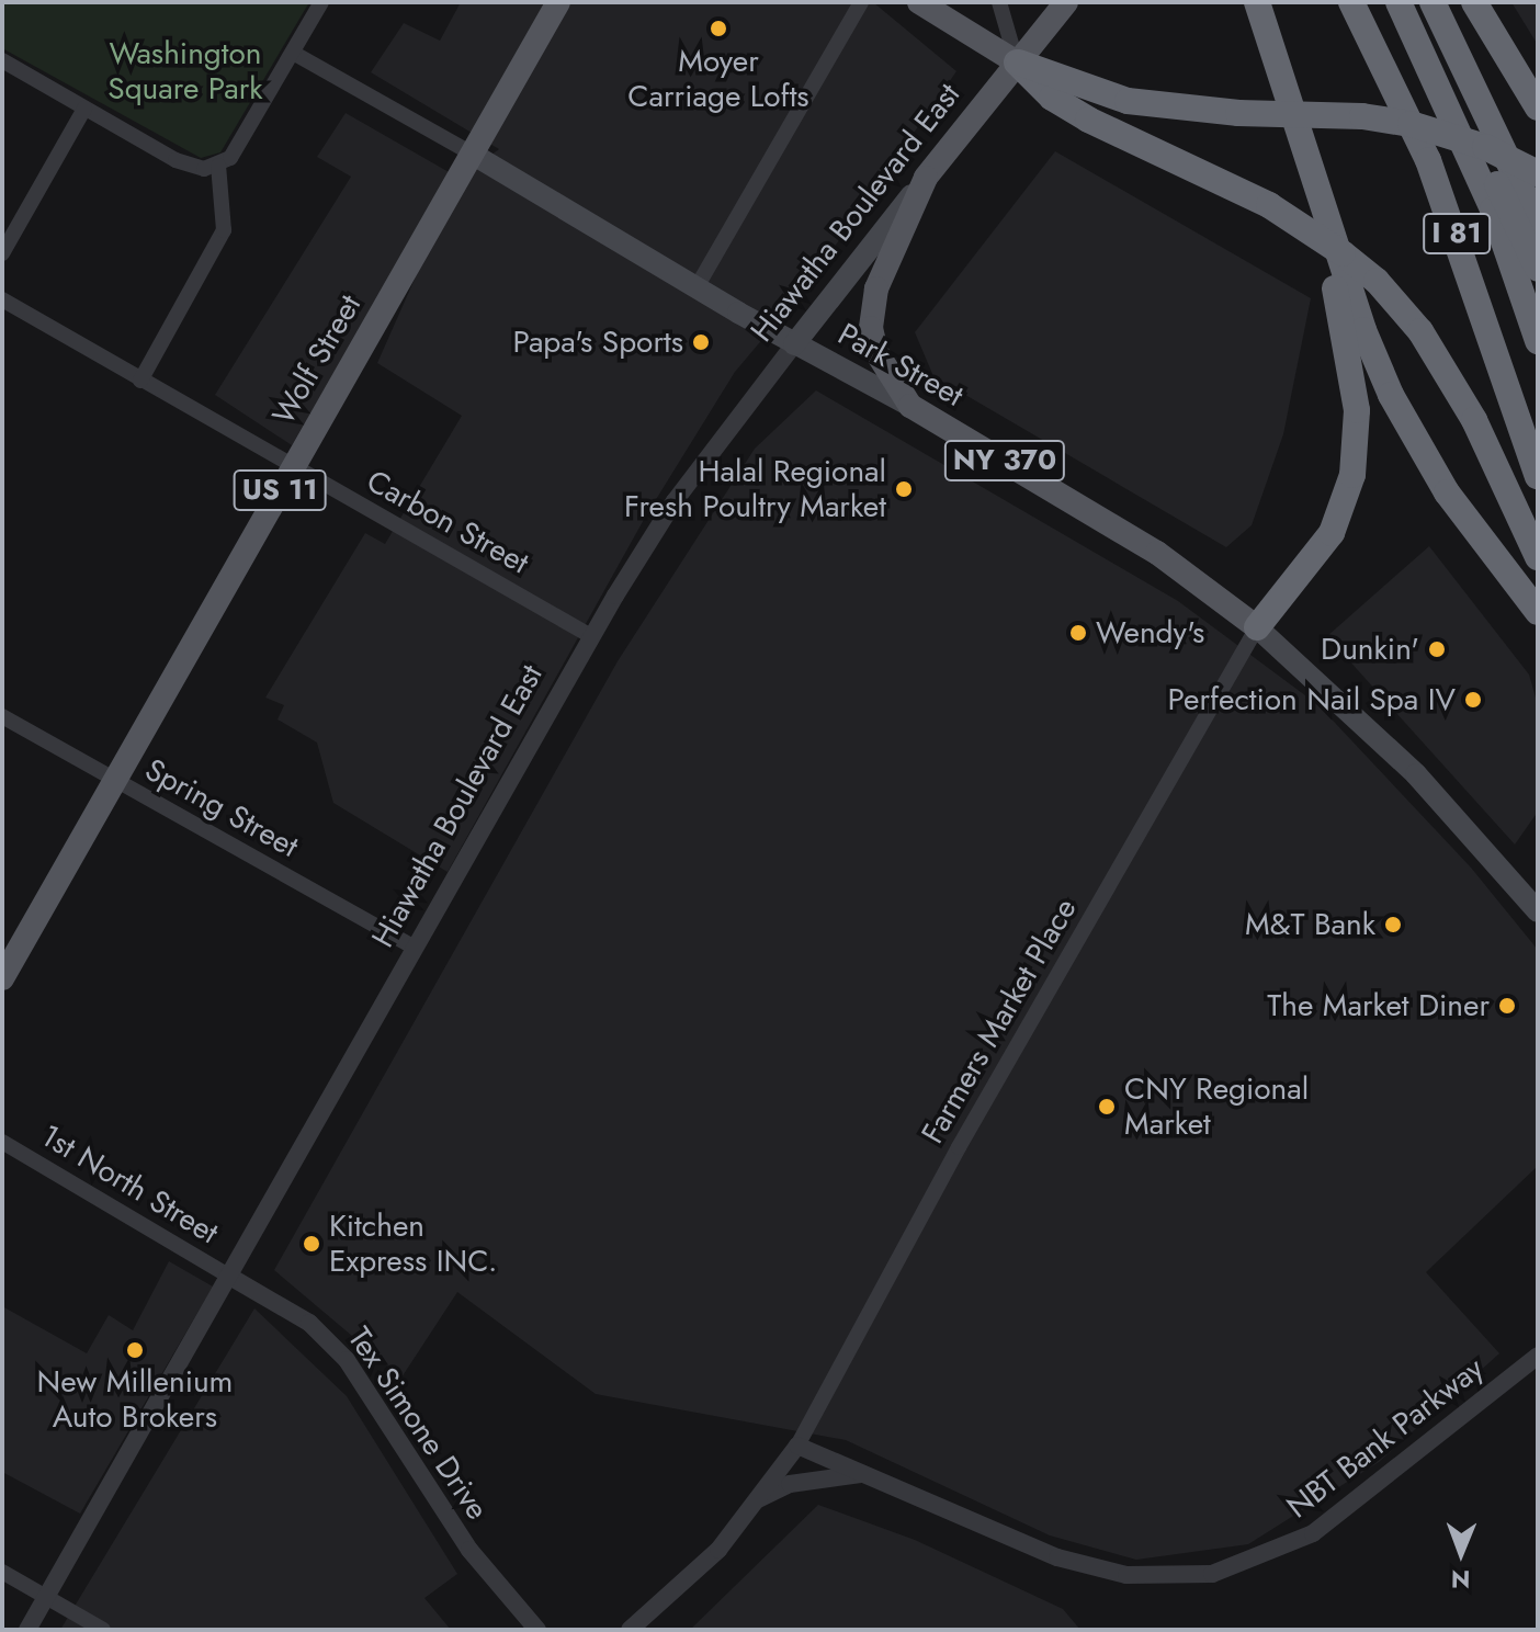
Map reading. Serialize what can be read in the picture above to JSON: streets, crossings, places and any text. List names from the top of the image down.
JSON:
{
  "streets": {
    "highway": ["I 81"],
    "main road": [
      "Hiawatha Boulevard East",
      "Wolf Street",
      "Park Street",
      "NY 370",
      "US 11"
    ],
    "street": [
      "Carbon Street",
      "Spring Street",
      "Farmers Market Place",
      "1st North Street",
      "Tex Simone Drive",
      "NBT Bank Parkway"
    ]
  },
  "crossings": [
    ["Hiawatha Boulevard East", "Park Street"],
    ["Hiawatha Boulevard East", "Carbon Street"],
    ["Hiawatha Boulevard East", "Spring Street"],
    ["Hiawatha Boulevard East", "1st North Street"],
    ["Hiawatha Boulevard East", "Tex Simone Drive"],
    ["Wolf Street", "Park Street"],
    ["Wolf Street", "Carbon Street"],
    ["Wolf Street", "Spring Street"],
    ["Park Street", "Farmers Market Place"],
    ["Farmers Market Place", "NBT Bank Parkway"],
    ["1st North Street", "Tex Simone Drive"]
  ],
  "parks": ["Washington Square Park"],
  "places": [
    "Moyer Carriage Lofts",
    "Papa's Sports",
    "Halal Regional Fresh Poultry Market",
    "Wendy's",
    "Dunkin'",
    "Perfection Nail Spa IV",
    "M&T Bank",
    "The Market Diner",
    "CNY Regional Market",
    "Kitchen Express INC.",
    "New Millenium Auto Brokers"
  ],
  "north": "bottom"
}
